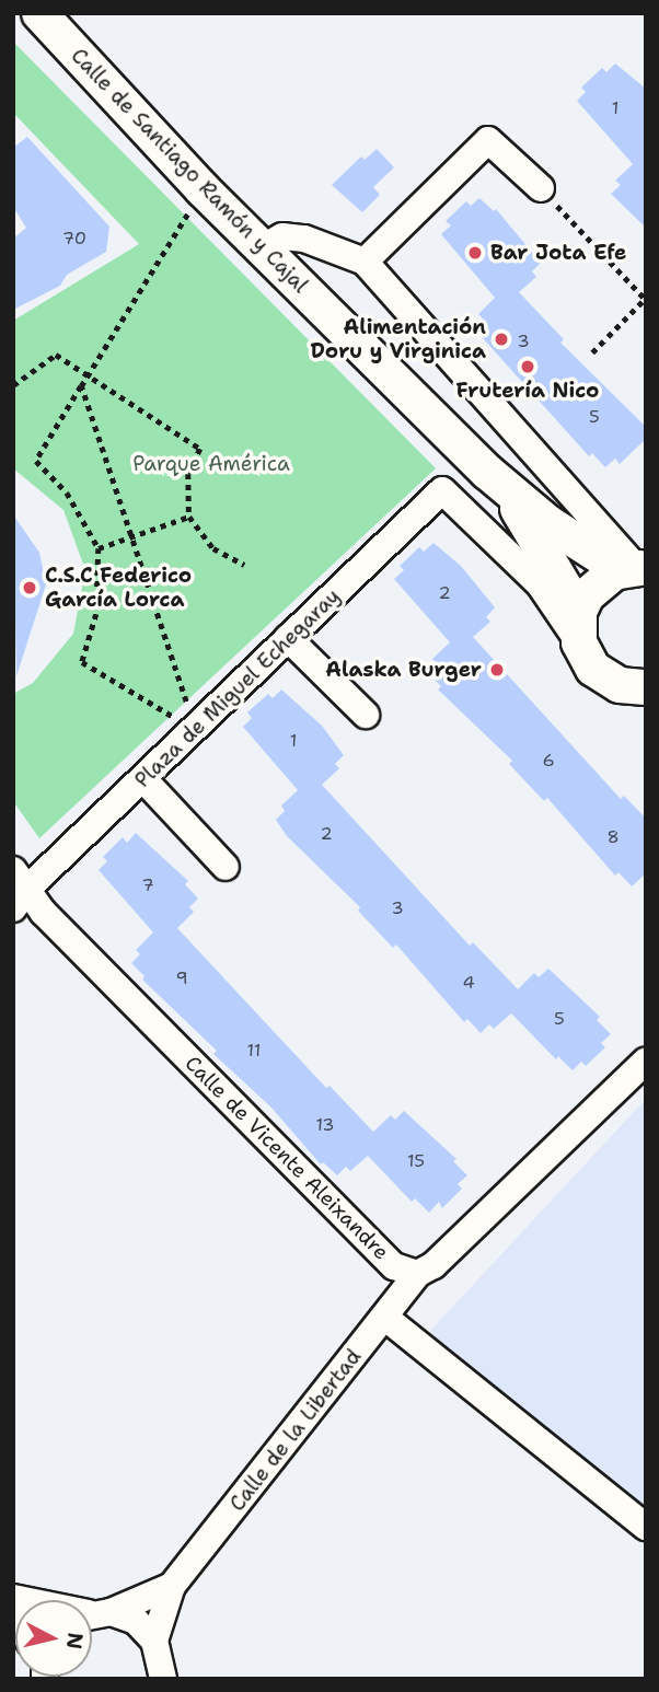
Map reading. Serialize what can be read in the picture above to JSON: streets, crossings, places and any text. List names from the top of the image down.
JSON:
{
  "streets": {
    "main road": ["Calle de Santiago Ramón y Cajal"],
    "street": ["Plaza de Miguel Echegaray", "Calle de Vicente Aleixandre", "Calle de la Libertad"]
  },
  "crossings": [
    ["Calle de Santiago Ramón y Cajal", "Plaza de Miguel Echegaray"],
    ["Plaza de Miguel Echegaray", "Calle de Vicente Aleixandre"],
    ["Calle de Vicente Aleixandre", "Calle de la Libertad"]
  ],
  "parks": ["Parque América"],
  "places": [
    "Bar Jota Efe",
    "Alimentación Doru y Virginica",
    "Frutería Nico",
    "C.S.C Federico García Lorca",
    "Alaska Burger"
  ],
  "house_numbers": [
    "1",
    "70",
    "3",
    "5",
    "2",
    "1",
    "6",
    "2",
    "8",
    "7",
    "3",
    "9",
    "4",
    "5",
    "11",
    "13",
    "15"
  ],
  "north": "right"
}
